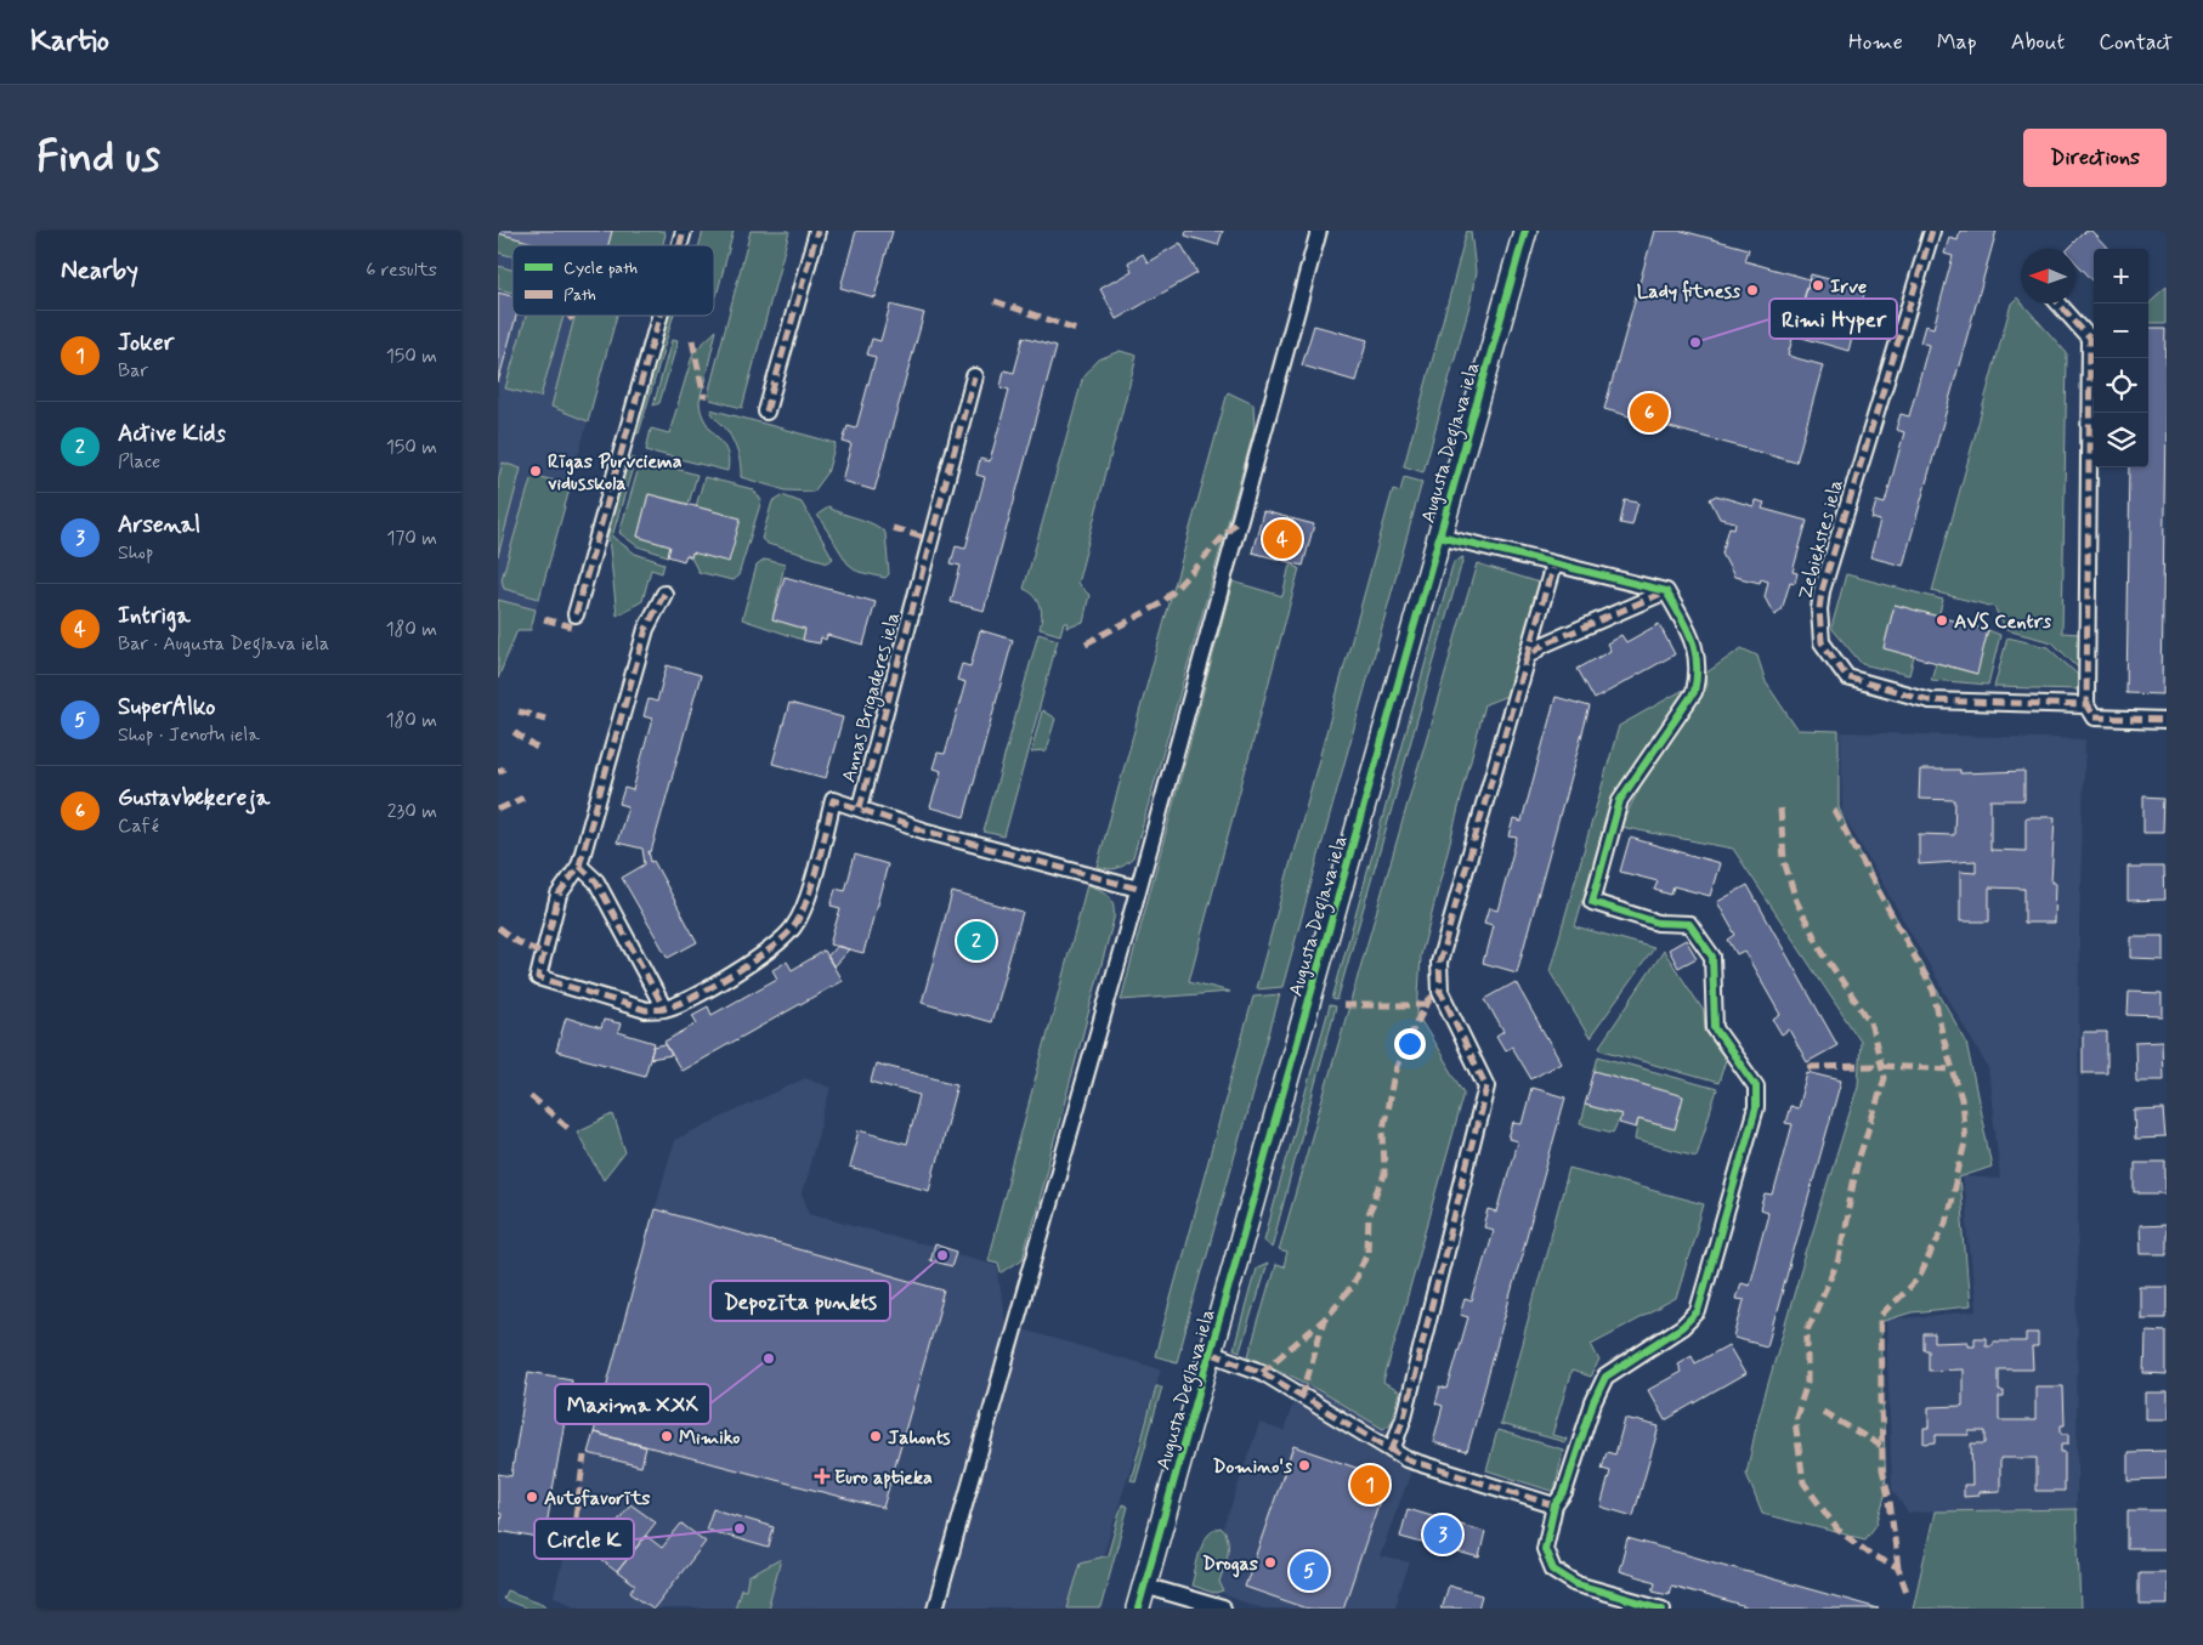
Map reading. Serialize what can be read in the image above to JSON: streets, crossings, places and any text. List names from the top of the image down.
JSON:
{
  "streets": {
    "main road": ["Augusta Deglava iela"],
    "street": ["Zebiekstes iela", "Annas Brigaderes iela"]
  },
  "places": {
    "other": [
      "Irve",
      "Lady fitness",
      "Rimi Hyper",
      "Rīgas Purvciema vidusskola",
      "AVS Centrs",
      "Depozīta punkts",
      "Maxima XXX",
      "Mimiko",
      "Jahonts",
      "Domino's",
      "Autofavorīts",
      "Circle K",
      "Drogas"
    ],
    "health": ["Euro aptieka"]
  },
  "legend": ["Cycle path", "Path"],
  "north": "left",
  "page": {
    "header": "Kartio",
    "nav": [
      "Home",
      "Map",
      "About",
      "Contact"
    ],
    "buttons": "Directions",
    "title": "Find us",
    "heading": ["Nearby", "6 results"],
    "map_buttons": ["+", "−"],
    "list": [
      {
        "mark": "1",
        "name": "Joker",
        "note": "Bar",
        "value": "150 m"
      },
      {
        "mark": "2",
        "name": "Active Kids",
        "note": "Place",
        "value": "150 m"
      },
      {
        "mark": "3",
        "name": "Arsenal",
        "note": "Shop",
        "value": "170 m"
      },
      {
        "mark": "4",
        "name": "Intriga",
        "note": "Bar · Augusta Deglava iela",
        "value": "180 m"
      },
      {
        "mark": "5",
        "name": "SuperAlko",
        "note": "Shop · Jenotu iela",
        "value": "180 m"
      },
      {
        "mark": "6",
        "name": "Gustavbeķereja",
        "note": "Café",
        "value": "230 m"
      }
    ],
    "pins": [
      "6",
      "4",
      "2",
      "1",
      "3",
      "5"
    ]
  }
}
